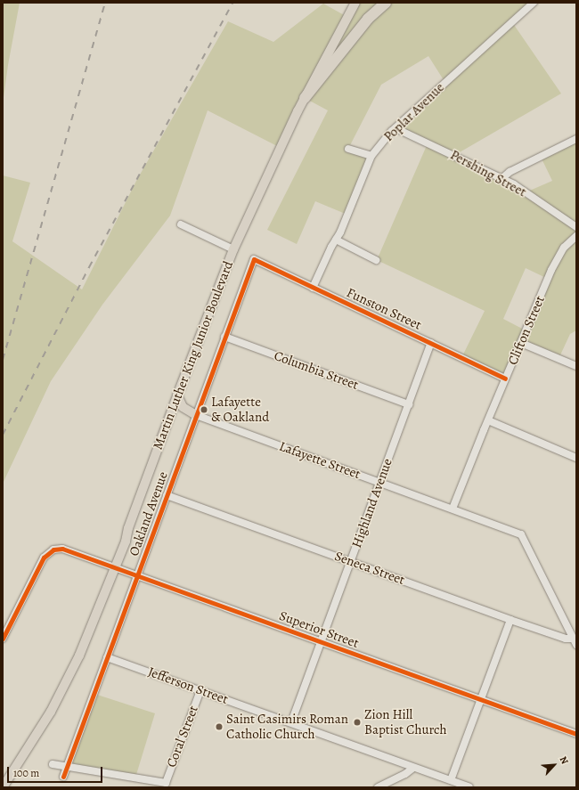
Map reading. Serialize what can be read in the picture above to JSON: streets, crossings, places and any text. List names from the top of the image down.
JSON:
{
  "streets": {
    "main road": ["Martin Luther King Junior Boulevard"],
    "street": [
      "Poplar Avenue",
      "Pershing Street",
      "Funston Street",
      "Clifton Street",
      "Columbia Street",
      "Lafayette Street",
      "Highland Avenue",
      "Oakland Avenue",
      "Seneca Street",
      "Superior Street",
      "Jefferson Street",
      "Coral Street"
    ]
  },
  "crossings": [
    ["Poplar Avenue", "Pershing Street"],
    ["Poplar Avenue", "Funston Street"],
    ["Funston Street", "Clifton Street"],
    ["Funston Street", "Highland Avenue"],
    ["Funston Street", "Oakland Avenue"],
    ["Clifton Street", "Lafayette Street"],
    ["Martin Luther King Junior Boulevard", "Superior Street"],
    ["Columbia Street", "Highland Avenue"],
    ["Columbia Street", "Oakland Avenue"],
    ["Lafayette Street", "Highland Avenue"],
    ["Lafayette Street", "Oakland Avenue"],
    ["Lafayette Street", "Seneca Street"],
    ["Highland Avenue", "Seneca Street"],
    ["Highland Avenue", "Superior Street"],
    ["Highland Avenue", "Jefferson Street"],
    ["Oakland Avenue", "Seneca Street"],
    ["Oakland Avenue", "Superior Street"],
    ["Oakland Avenue", "Jefferson Street"],
    ["Oakland Avenue", "Coral Street"],
    ["Jefferson Street", "Coral Street"]
  ],
  "places": ["Lafayette & Oakland", "Zion Hill Baptist Church", "Saint Casimirs Roman Catholic Church"],
  "scale_bar": "100 m",
  "north": "top right"
}
